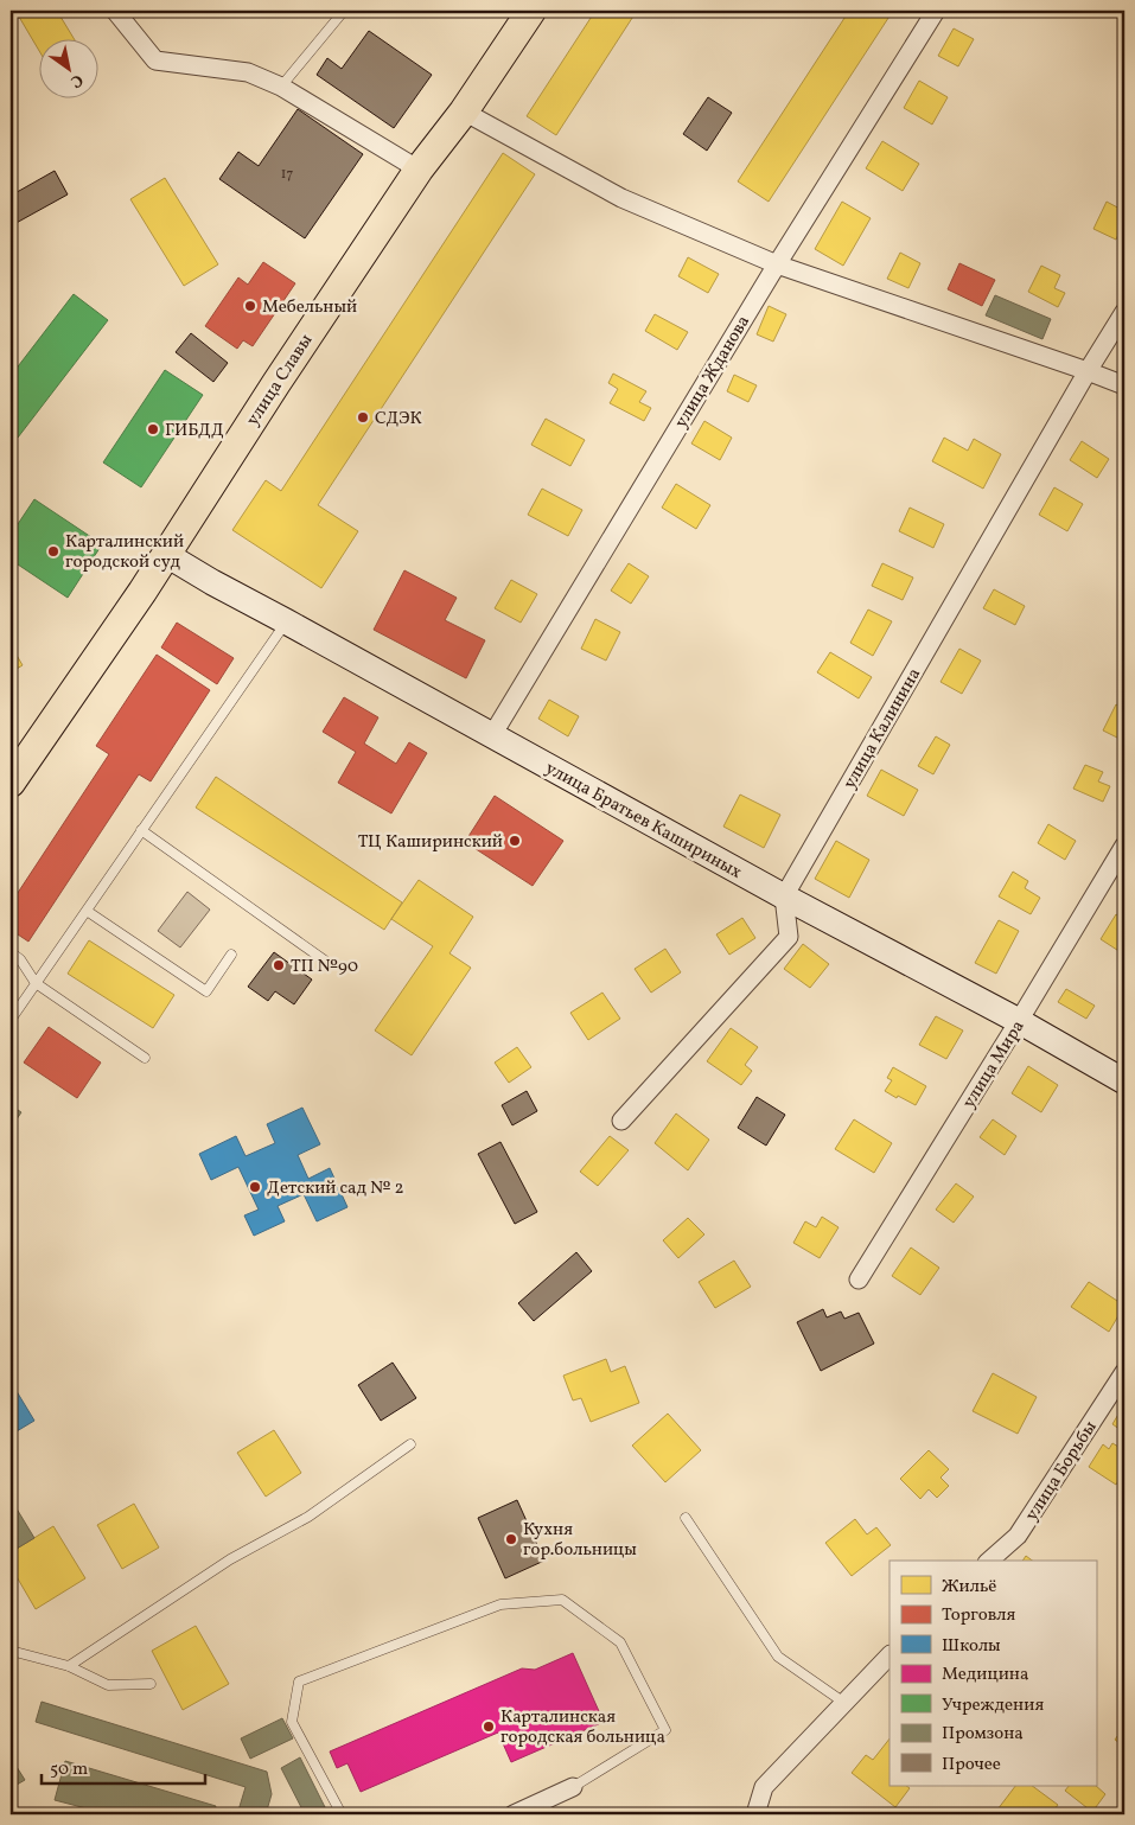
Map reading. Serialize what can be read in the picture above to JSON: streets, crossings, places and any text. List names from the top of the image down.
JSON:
{
  "streets": {
    "main road": ["улица Славы", "улица Братьев Кашириных"],
    "street": [
      "улица Жданова",
      "улица Калинина",
      "улица Мира",
      "улица Борьбы"
    ]
  },
  "crossings": [
    ["улица Жданова", "улица Братьев Кашириных"],
    ["улица Славы", "улица Братьев Кашириных"],
    ["улица Калинина", "улица Братьев Кашириных"],
    ["улица Братьев Кашириных", "улица Мира"]
  ],
  "places": [
    "Мебельный",
    "СДЭК",
    "ГИБДД",
    "Карталинский городской суд",
    "ТЦ Каширинский",
    "ТП №90",
    "Детский сад № 2",
    "Кухня гор.больницы",
    "Карталинская городская больница"
  ],
  "house_numbers": ["17"],
  "legend": [
    "Жильё",
    "Торговля",
    "Школы",
    "Медицина",
    "Учреждения",
    "Промзона",
    "Прочее"
  ],
  "scale_bar": "50 m",
  "north": "bottom right"
}
